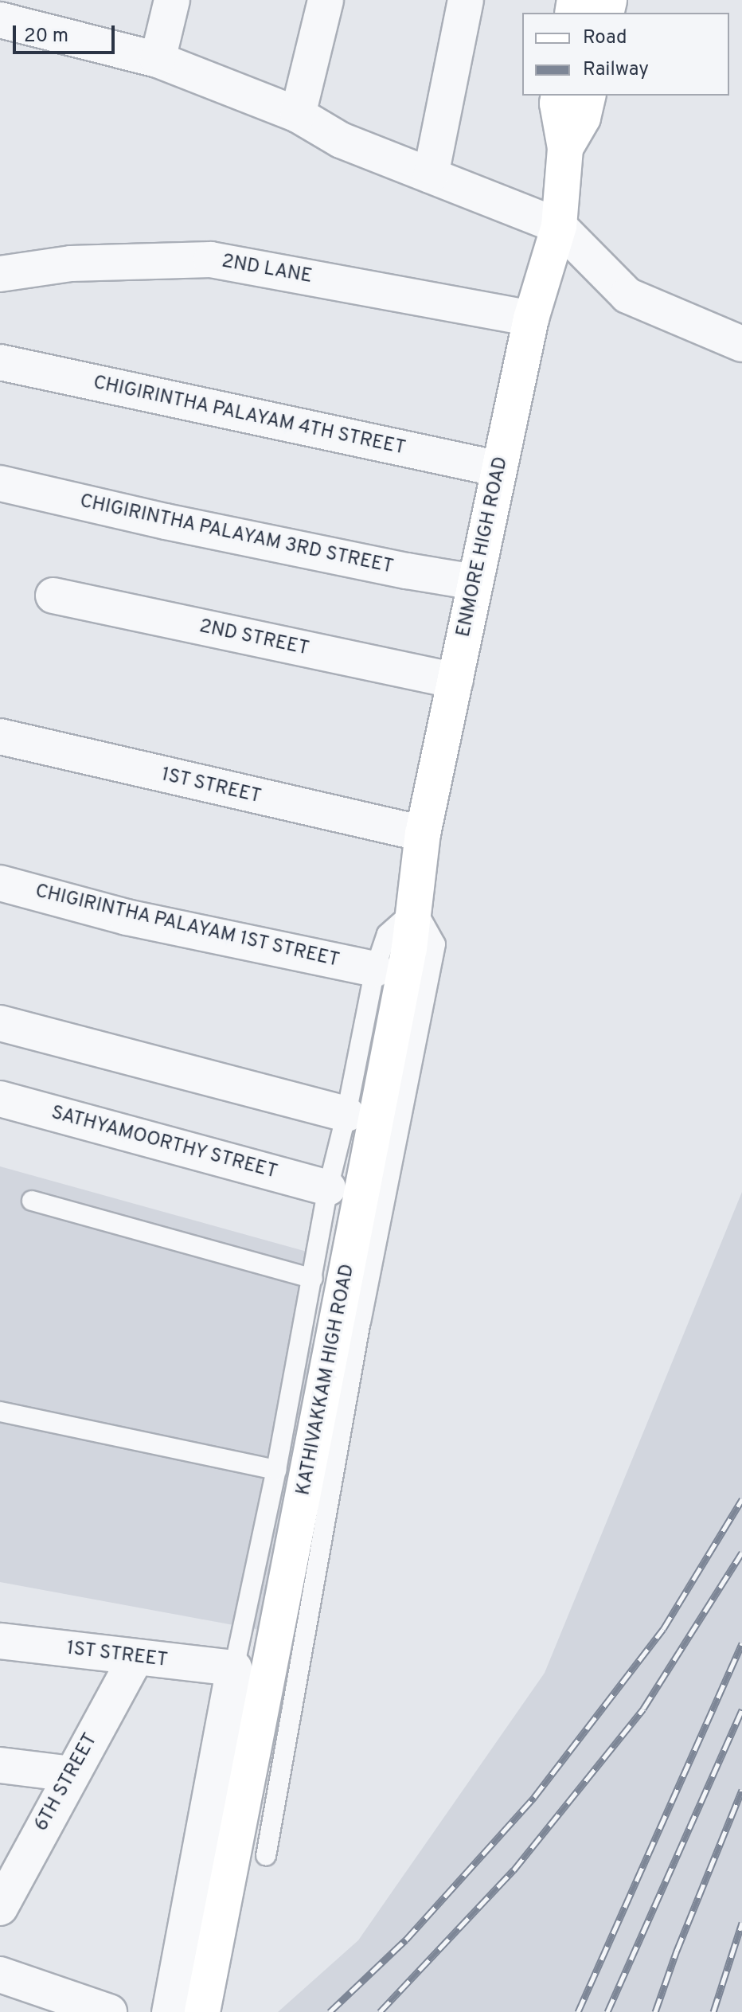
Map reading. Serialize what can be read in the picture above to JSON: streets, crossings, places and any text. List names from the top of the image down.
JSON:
{
  "streets": {
    "main road": ["ENMORE HIGH ROAD", "KATHIVAKKAM HIGH ROAD"],
    "street": [
      "2ND LANE",
      "CHIGIRINTHA PALAYAM 4TH STREET",
      "CHIGIRINTHA PALAYAM 3RD STREET",
      "2ND STREET",
      "1ST STREET",
      "CHIGIRINTHA PALAYAM 1ST STREET",
      "SATHYAMOORTHY STREET",
      "6TH STREET"
    ]
  },
  "crossings": [
    ["2ND LANE", "ENMORE HIGH ROAD"],
    ["CHIGIRINTHA PALAYAM 4TH STREET", "ENMORE HIGH ROAD"],
    ["CHIGIRINTHA PALAYAM 3RD STREET", "ENMORE HIGH ROAD"],
    ["ENMORE HIGH ROAD", "2ND STREET"],
    ["ENMORE HIGH ROAD", "1ST STREET"],
    ["ENMORE HIGH ROAD", "KATHIVAKKAM HIGH ROAD"],
    ["1ST STREET", "6TH STREET"]
  ],
  "legend": ["Road", "Railway"],
  "scale_bar": "20 m"
}
